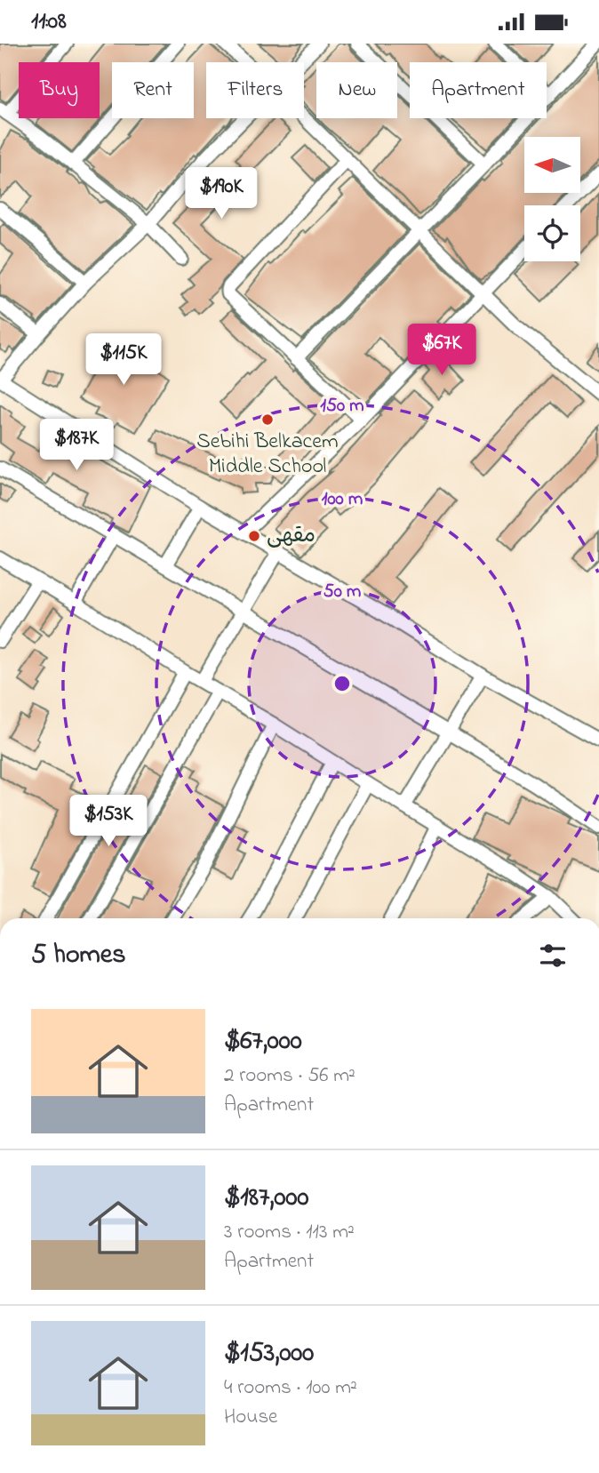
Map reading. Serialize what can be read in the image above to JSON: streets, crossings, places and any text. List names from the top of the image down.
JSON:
{
  "places": ["Sebihi Belkacem Middle School", "مقهى"],
  "north": "left",
  "page": {
    "status": "11:08",
    "chip": [
      "Buy",
      "Rent",
      "Filters",
      "New",
      "Apartment"
    ],
    "price": [
      "$190K",
      "$67K",
      "$115K",
      "$187K",
      "$153K"
    ],
    "heading": "5 homes",
    "list": [
      {
        "name": "$67,000",
        "note": "2 rooms · 56 m² · Apartment"
      },
      {
        "name": "$187,000",
        "note": "3 rooms · 113 m² · Apartment"
      },
      {
        "name": "$153,000",
        "note": "4 rooms · 100 m² · House"
      }
    ]
  },
  "rings": ["150 m", "100 m", "50 m"]
}
